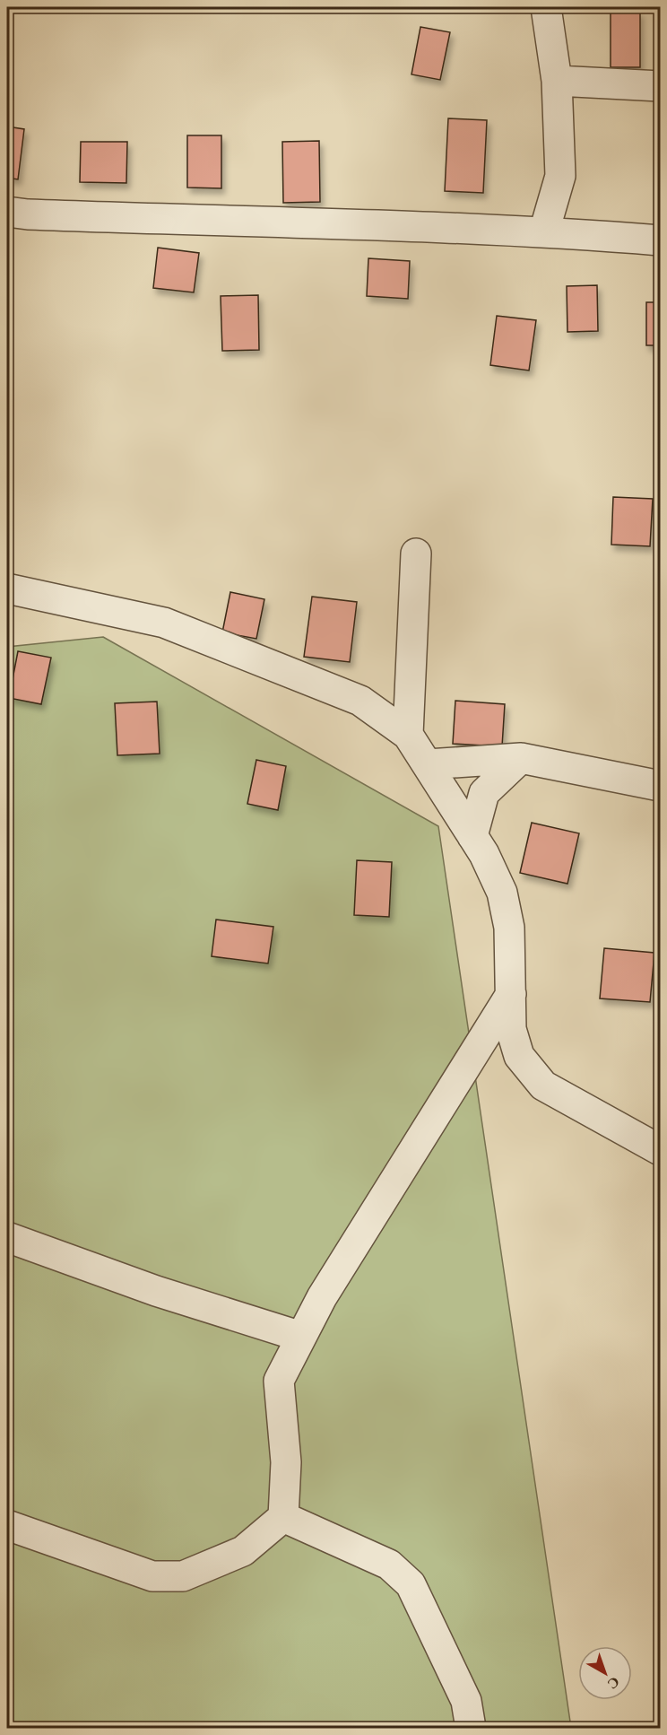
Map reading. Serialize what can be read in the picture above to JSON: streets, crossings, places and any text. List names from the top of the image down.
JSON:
{
  "north": "bottom right"
}
